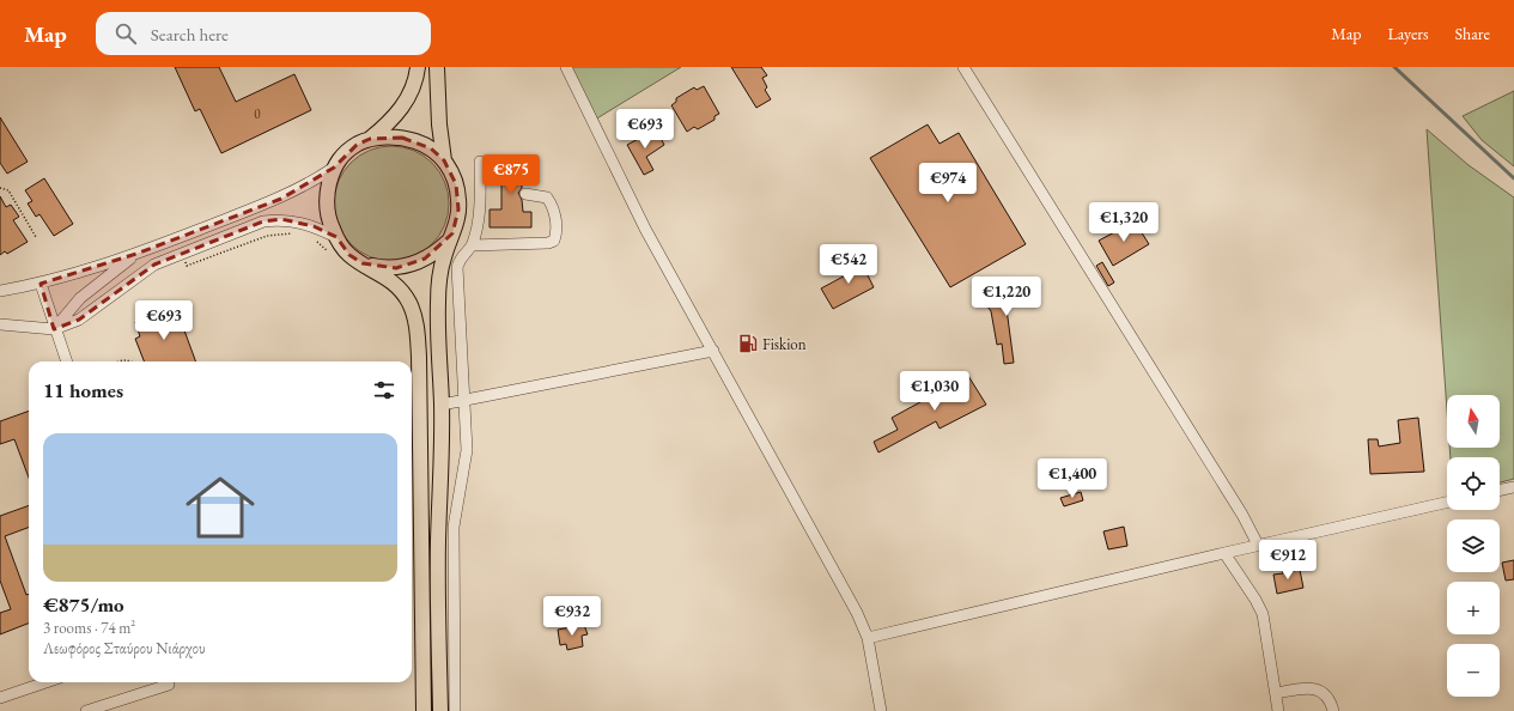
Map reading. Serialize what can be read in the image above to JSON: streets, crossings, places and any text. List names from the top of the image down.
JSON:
{
  "places": {
    "fuel station": ["Fiskion"]
  },
  "house_numbers": ["0"],
  "north": "top",
  "page": {
    "header": "Map",
    "search": "Search here",
    "nav": ["Map", "Layers", "Share"],
    "price": [
      "€693",
      "€875",
      "€974",
      "€1,320",
      "€542",
      "€1,220",
      "€693",
      "€1,030",
      "€1,400",
      "€912",
      "€932"
    ],
    "heading": "11 homes",
    "map_buttons": ["+", "−"],
    "list": [
      {
        "name": "€875/mo",
        "note": "3 rooms · 74 m² · Λεωφόρος Σταύρου Νιάρχου"
      }
    ]
  }
}
